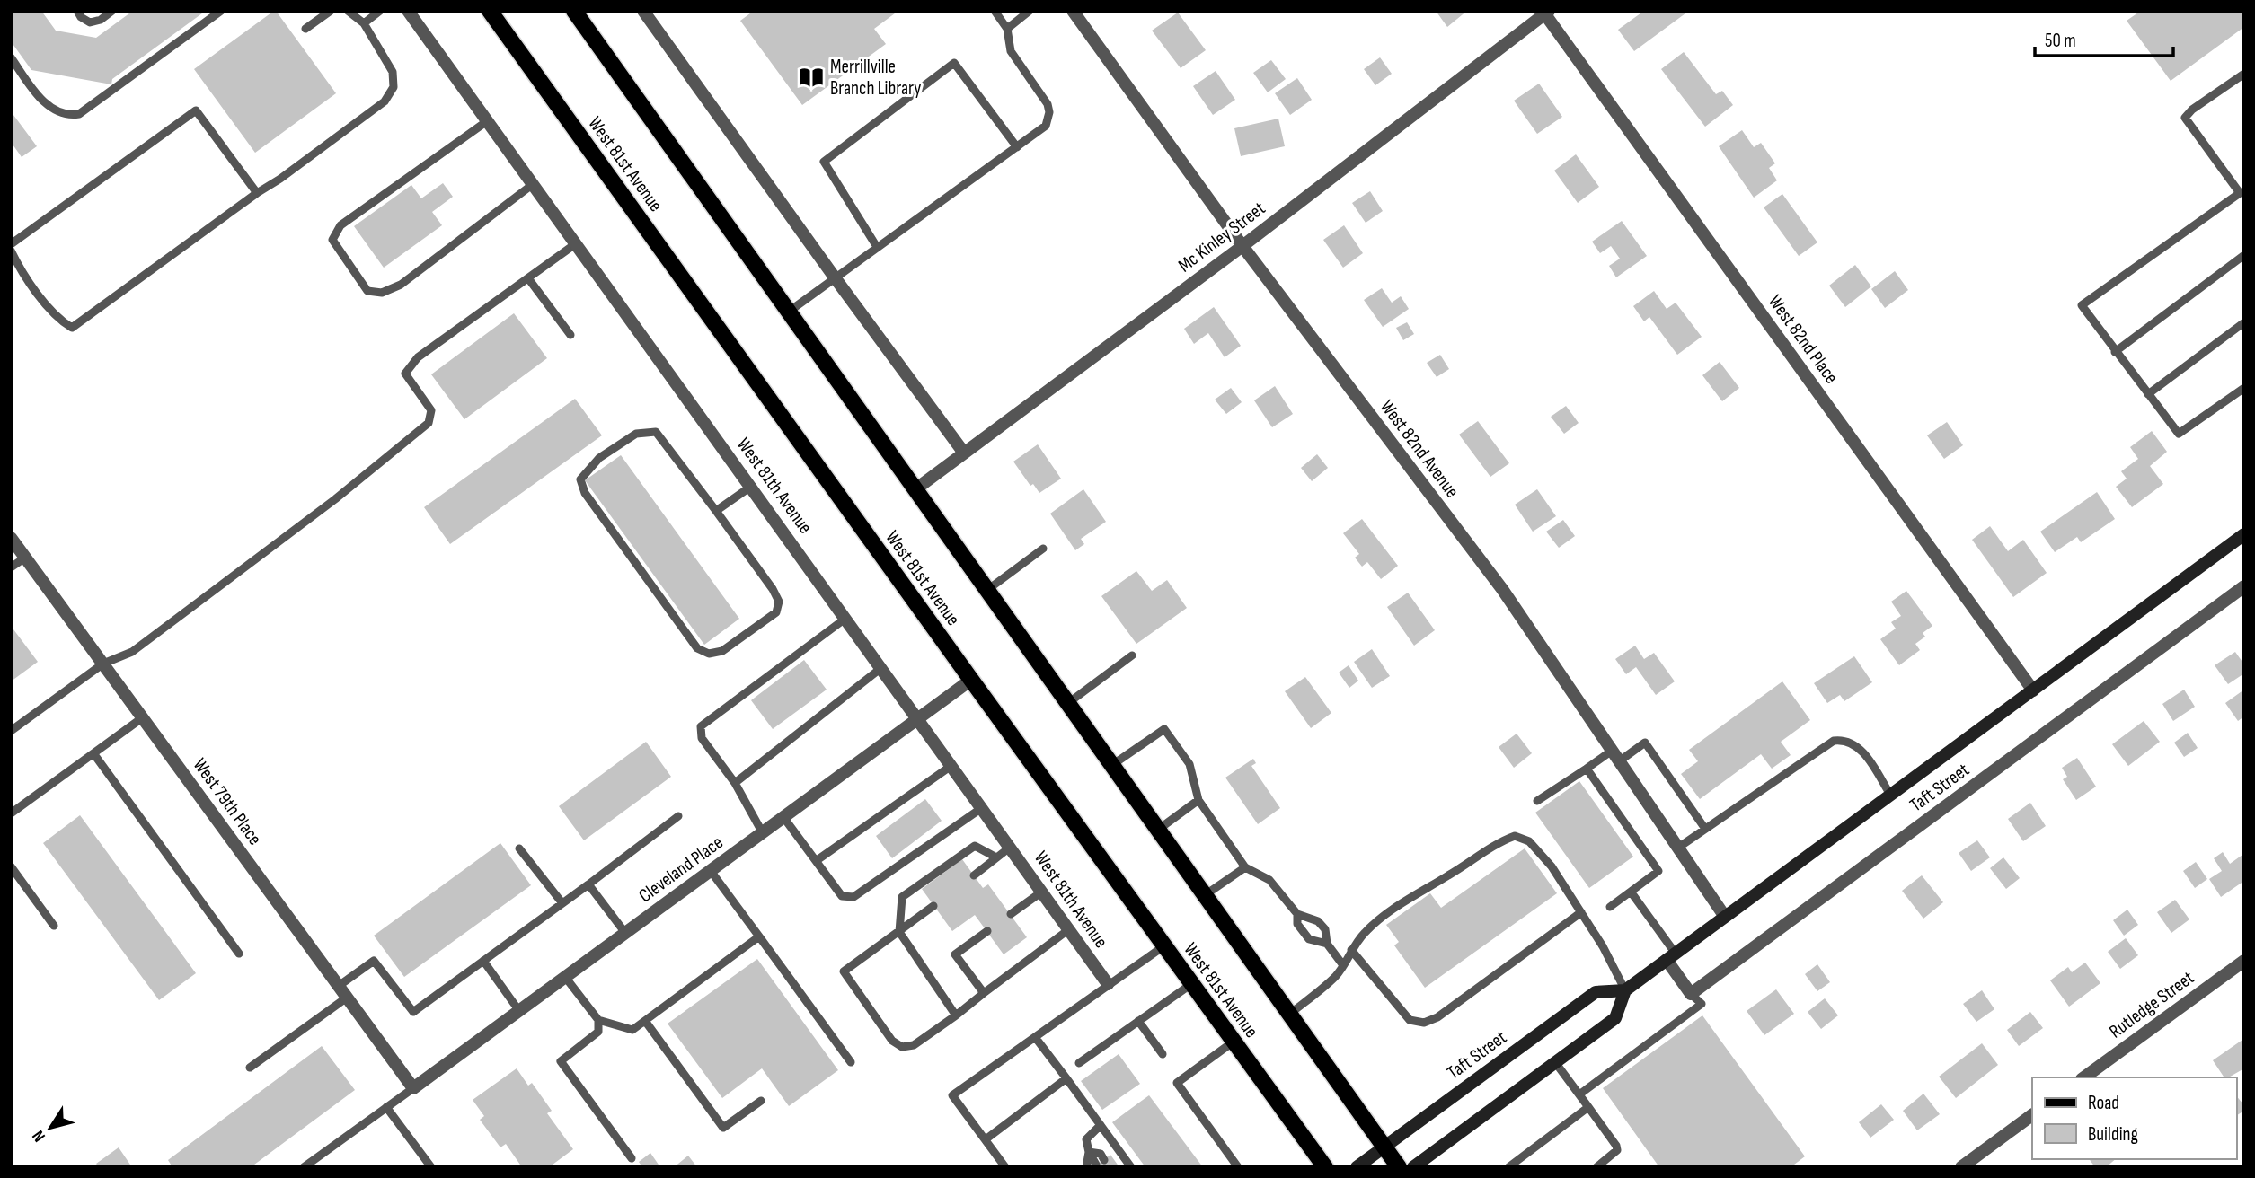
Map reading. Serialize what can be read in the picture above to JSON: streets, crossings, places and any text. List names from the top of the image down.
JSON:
{
  "streets": {
    "main road": ["West 81st Avenue", "Taft Street"],
    "street": [
      "Mc Kinley Street",
      "West 82nd Place",
      "West 82nd Avenue",
      "West 81th Avenue",
      "West 79th Place",
      "Cleveland Place",
      "Rutledge Street"
    ]
  },
  "crossings": [
    ["West 81st Avenue", "Cleveland Place"],
    ["Mc Kinley Street", "West 82nd Place"],
    ["Mc Kinley Street", "West 82nd Avenue"],
    ["West 82nd Place", "Taft Street"],
    ["West 82nd Avenue", "Taft Street"],
    ["West 81th Avenue", "Cleveland Place"],
    ["West 79th Place", "Cleveland Place"]
  ],
  "places": {
    "library": ["Merrillville Branch Library"]
  },
  "legend": ["Road", "Building"],
  "scale_bar": "50 m",
  "north": "bottom left"
}
